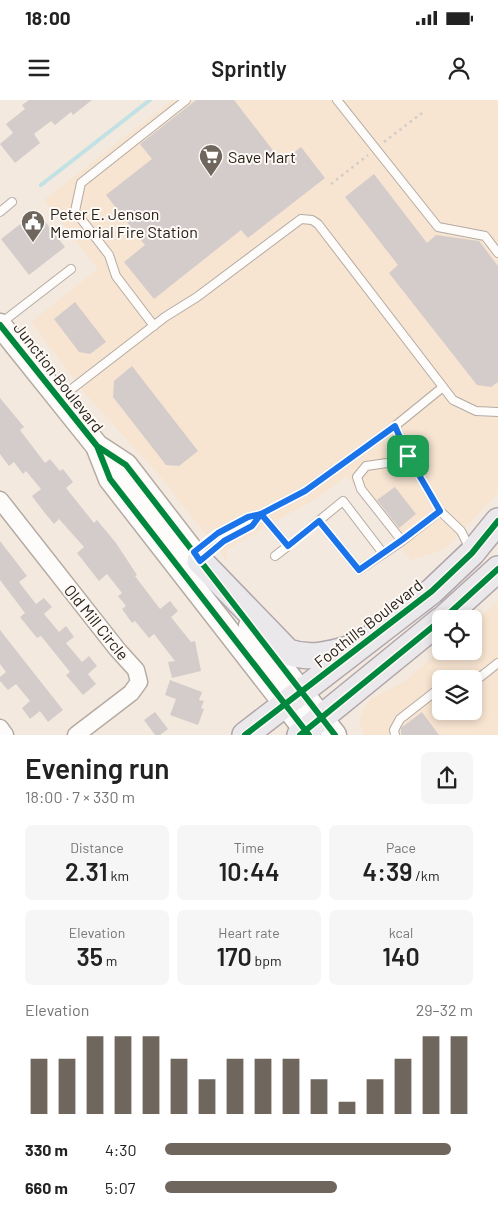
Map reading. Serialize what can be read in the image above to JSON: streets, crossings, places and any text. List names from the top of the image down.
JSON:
{
  "streets": {
    "main road": ["Junction Boulevard", "Foothills Boulevard"],
    "street": ["Old Mill Circle"]
  },
  "crossings": [
    ["Junction Boulevard", "Foothills Boulevard"]
  ],
  "places": {
    "supermarket": ["Save Mart"],
    "public building": ["Peter E. Jenson Memorial Fire Station"]
  },
  "page": {
    "status": "18:00",
    "header": "Sprintly",
    "heading": ["Evening run", "18:00 · 7 × 330 m"],
    "stats": [
      ["Distance", "2.31 km"],
      ["Time", "10:44"],
      ["Pace", "4:39 /km"],
      ["Elevation", "35 m"],
      ["Heart rate", "170 bpm"],
      ["kcal", "140"]
    ],
    "chart": ["Elevation", "29–32 m"],
    "list": [
      {
        "name": "330 m",
        "note": "4:30"
      },
      {
        "name": "660 m",
        "note": "5:07"
      }
    ]
  }
}
